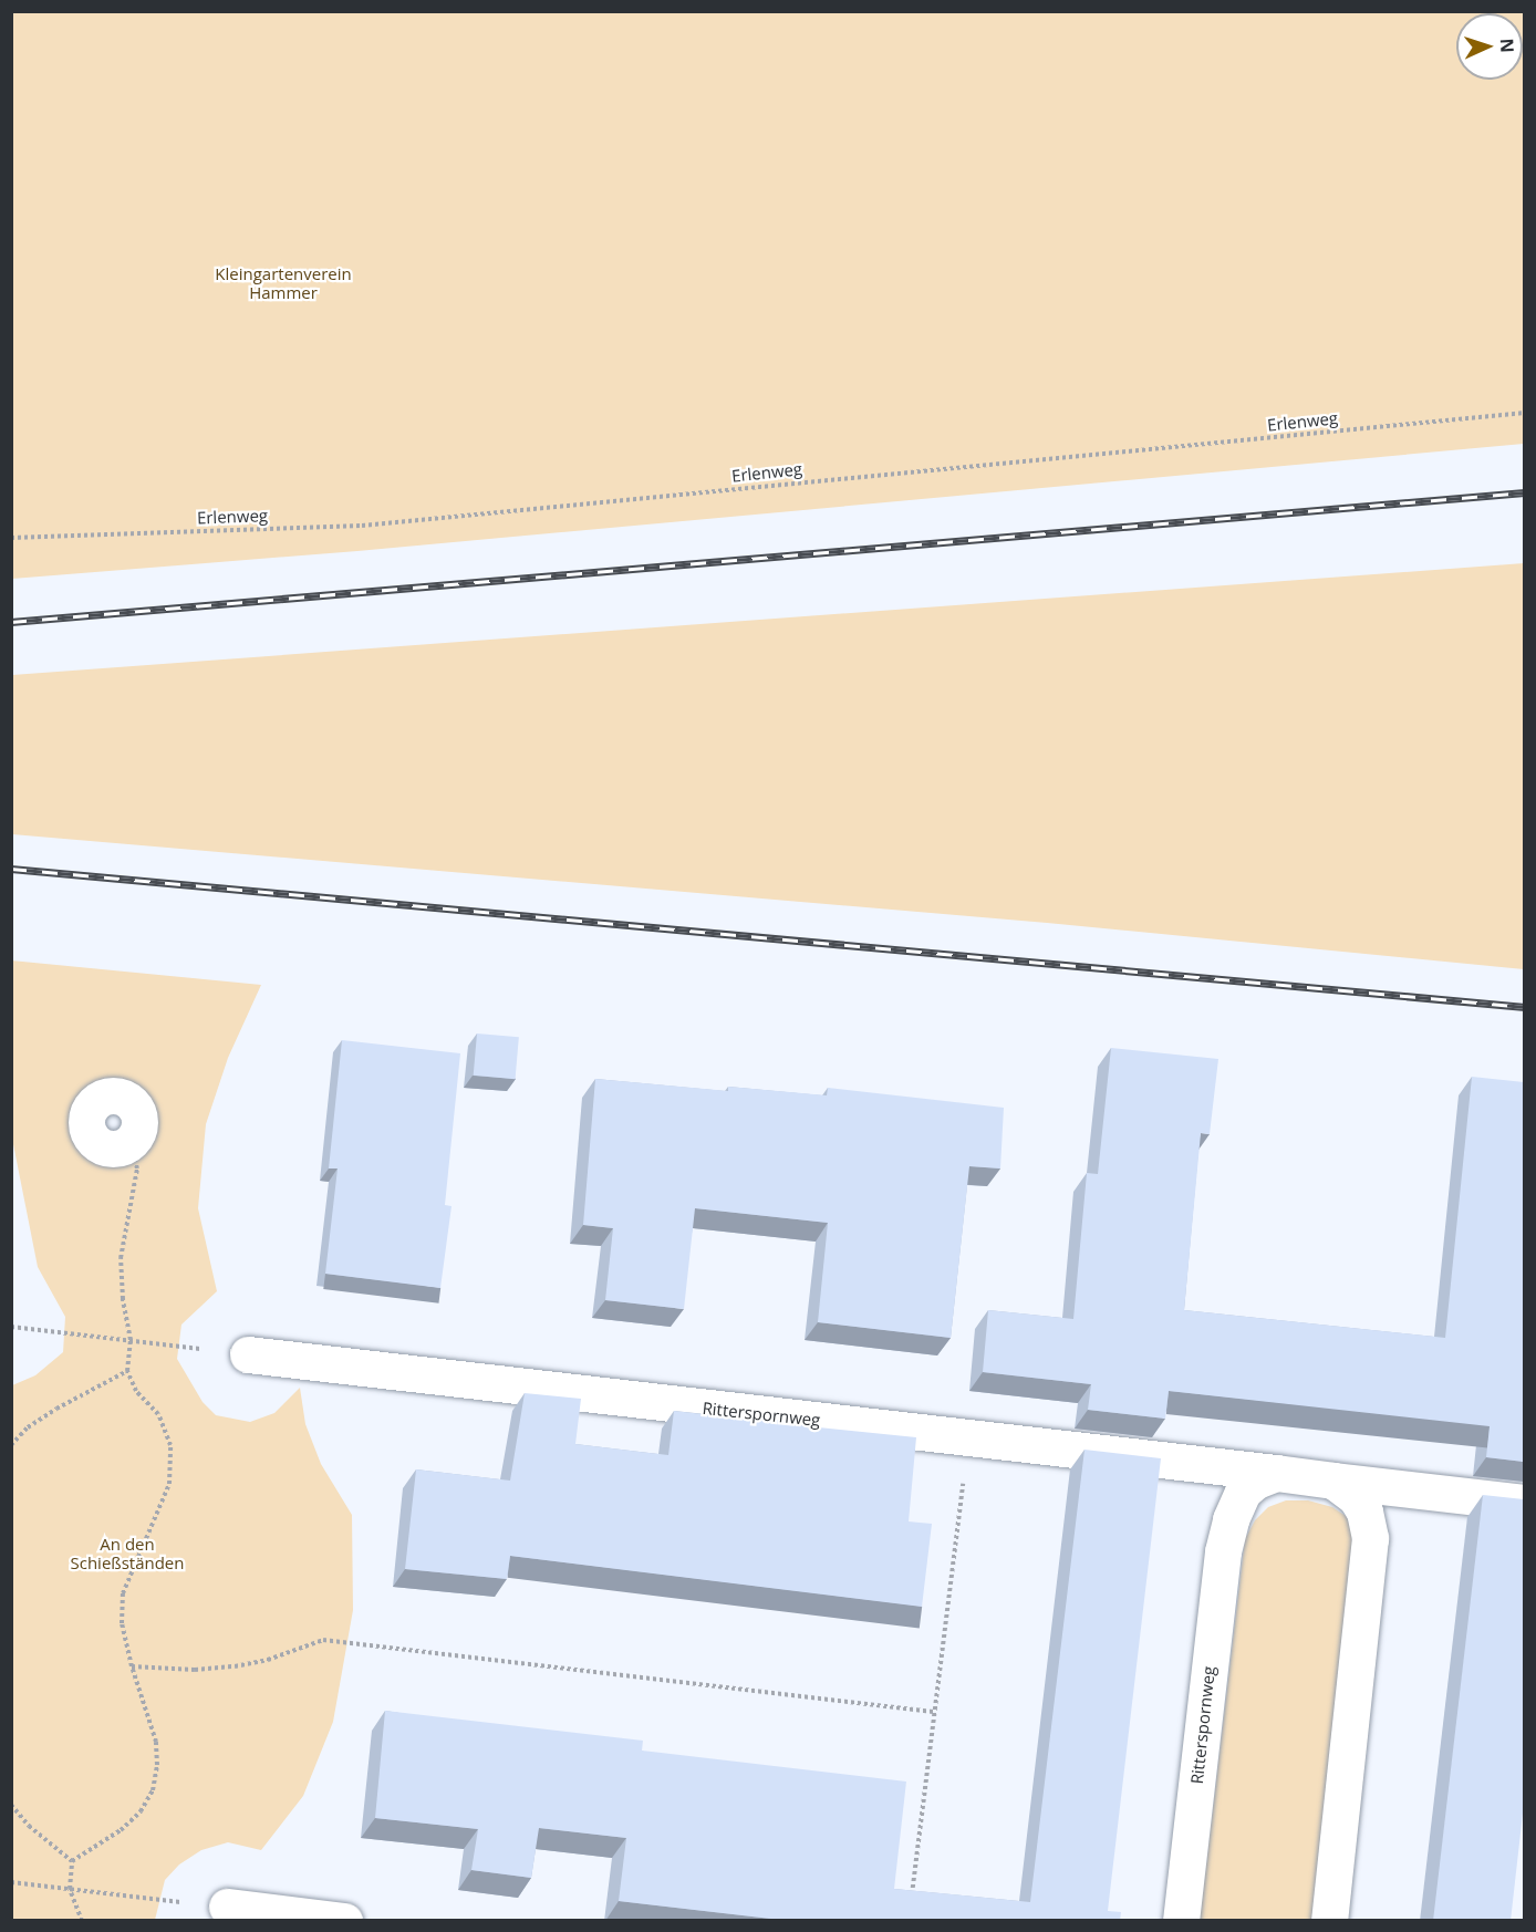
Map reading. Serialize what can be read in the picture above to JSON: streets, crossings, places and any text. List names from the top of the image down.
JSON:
{
  "streets": {
    "street": ["Ritterspornweg"],
    "path": ["Erlenweg"]
  },
  "parks": ["Kleingartenverein Hammer", "An den Schießständen"],
  "north": "right"
}
